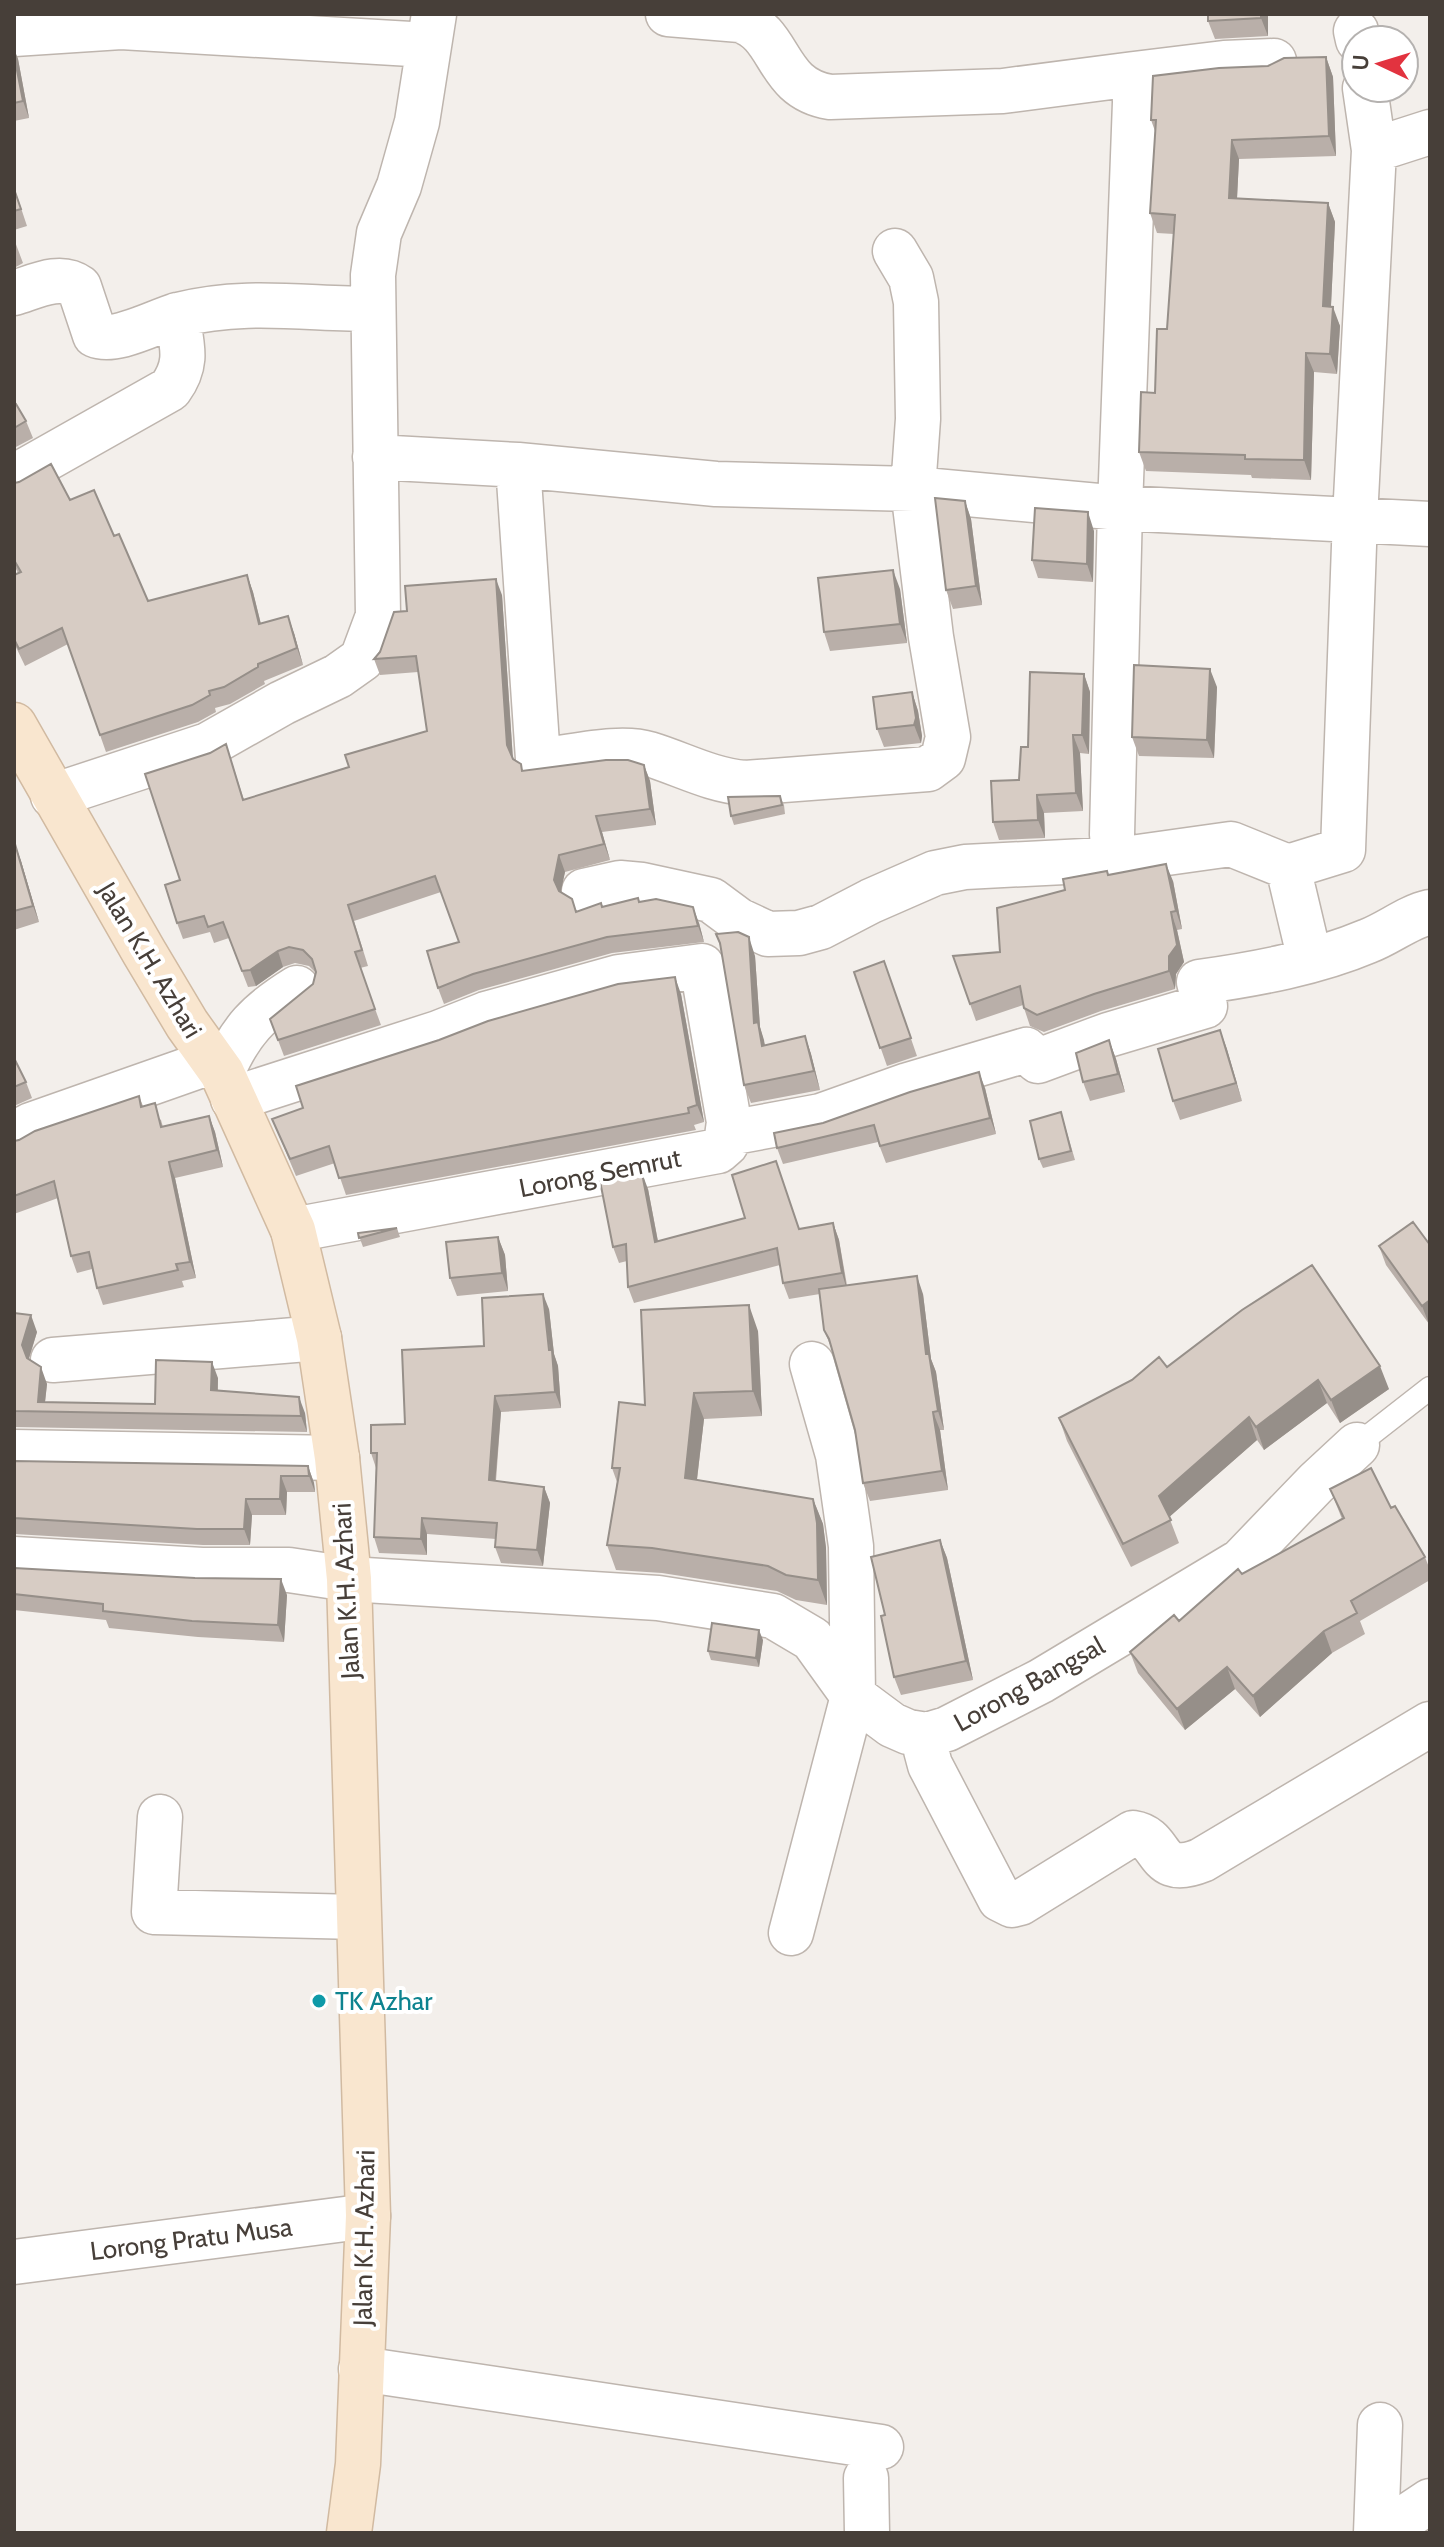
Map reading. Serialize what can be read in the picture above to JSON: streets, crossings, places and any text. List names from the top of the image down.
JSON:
{
  "streets": {
    "street": [
      "Jalan K.H. Azhari",
      "Lorong Semrut",
      "Lorong Bangsal",
      "Lorong Pratu Musa"
    ]
  },
  "crossings": [
    ["Jalan K.H. Azhari", "Lorong Semrut"],
    ["Jalan K.H. Azhari", "Lorong Bangsal"],
    ["Jalan K.H. Azhari", "Lorong Pratu Musa"]
  ],
  "places": ["TK Azhar"],
  "north": "left"
}
